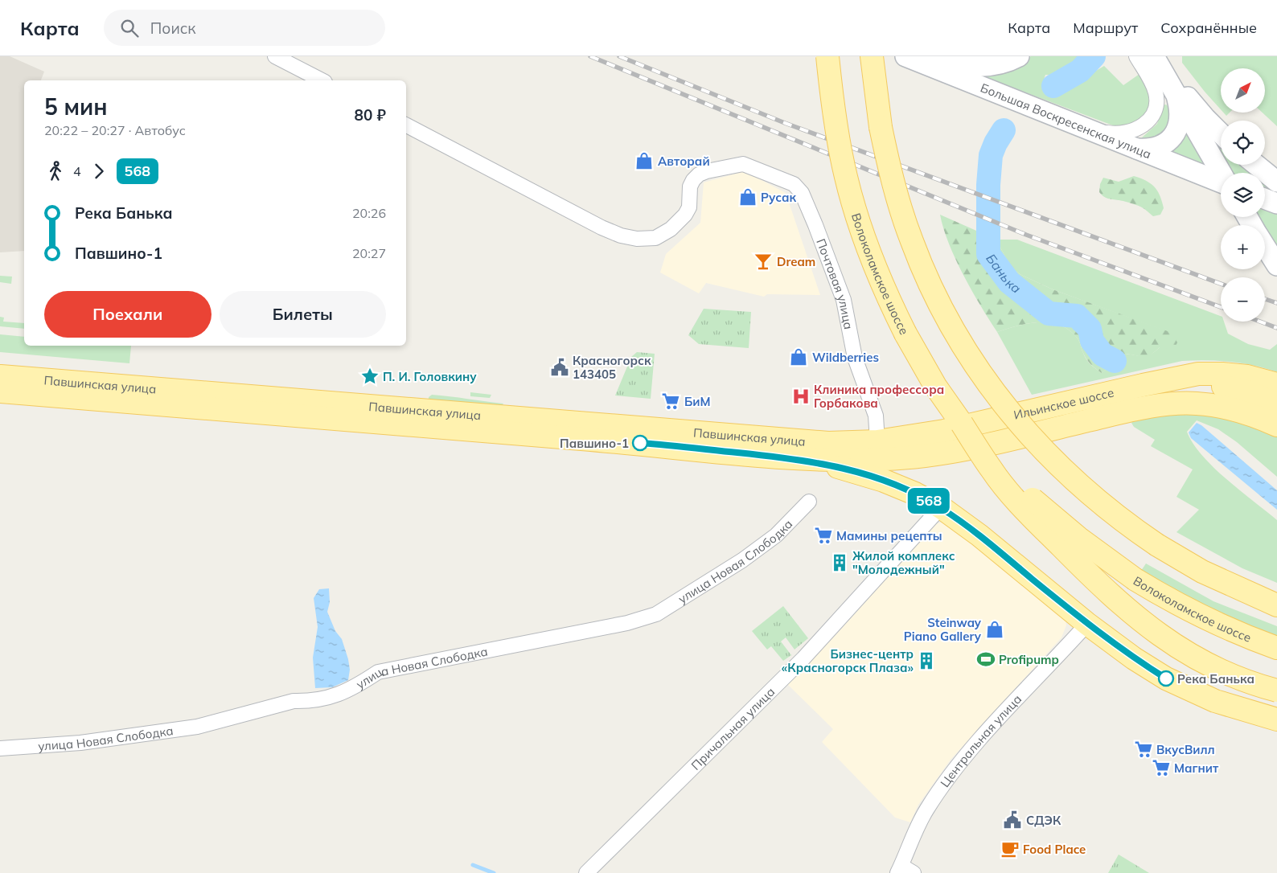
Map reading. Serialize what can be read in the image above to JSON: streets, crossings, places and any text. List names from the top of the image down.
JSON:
{
  "streets": {
    "main road": [
      "Большая Воскресенская улица",
      "Волоколамское шоссе",
      "Павшинская улица",
      "Ильинское шоссе"
    ],
    "street": [
      "Почтовая улица",
      "улица Новая Слободка",
      "Причальная улица",
      "Центральная улица"
    ]
  },
  "crossings": [
    ["Почтовая улица", "Ильинское шоссе"],
    ["Павшинская улица", "Ильинское шоссе"]
  ],
  "water": ["Банька"],
  "places": {
    "shop": [
      "Авторай",
      "Русак",
      "Wildberries",
      "Steinway Piano Gallery"
    ],
    "bar": ["Dream"],
    "public building": ["Красногорск 143405", "СДЭК"],
    "place": ["П. И. Головкину"],
    "hospital": ["Клиника профессора Горбакова"],
    "supermarket": [
      "БиМ",
      "Мамины рецепты",
      "ВкусВилл",
      "Магнит"
    ],
    "other": ["Павшино-1", "Река Банька"],
    "building": ["Жилой комплекс \"Молодежный\"", "Бизнес-центр «Красногорск Плаза»"],
    "sports": ["Profipump"],
    "cafe": ["Food Place"]
  },
  "lines": ["bus line 568"],
  "north": "top right",
  "page": {
    "header": "Карта",
    "search": "Поиск",
    "nav": ["Карта", "Маршрут", "Сохранённые"],
    "on_map": "568",
    "map_buttons": ["+", "−"],
    "heading": ["5 мин", "20:22 – 20:27 · Автобус", "80 ₽"],
    "legs": ["4", "568"],
    "list": [
      {
        "name": "Река Банька",
        "value": "20:26"
      },
      {
        "name": "Павшино-1",
        "value": "20:27"
      }
    ],
    "buttons": ["Поехали", "Билеты"]
  }
}
